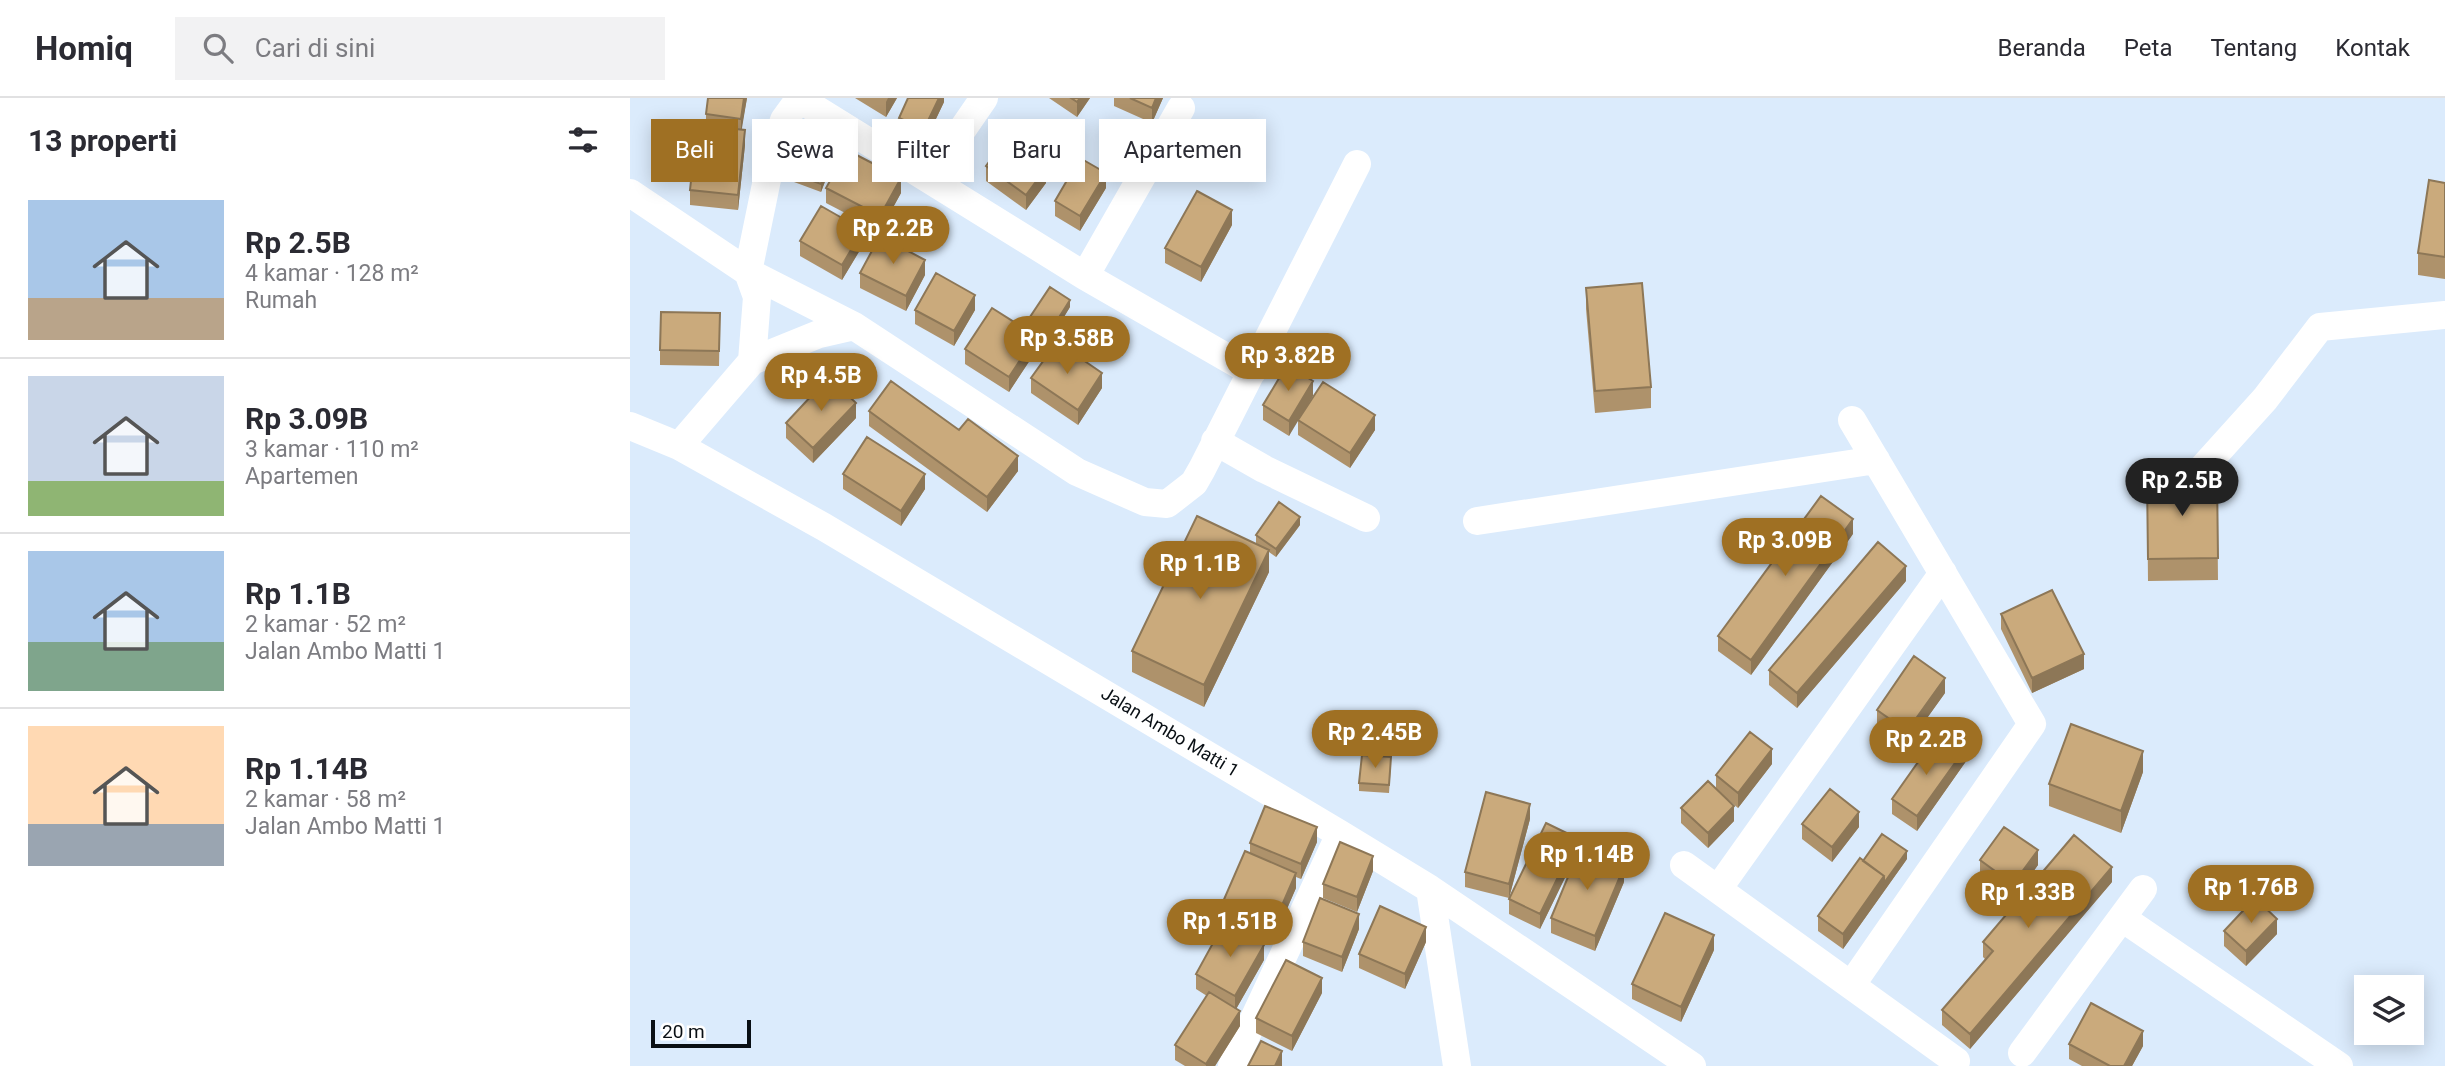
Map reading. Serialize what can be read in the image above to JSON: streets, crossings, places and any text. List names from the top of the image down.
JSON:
{
  "streets": {
    "street": ["Jalan Ambo Matti 1"]
  },
  "scale_bar": "20 m",
  "page": {
    "header": "Homiq",
    "search": "Cari di sini",
    "nav": [
      "Beranda",
      "Peta",
      "Tentang",
      "Kontak"
    ],
    "heading": "13 properti",
    "chip": [
      "Beli",
      "Sewa",
      "Filter",
      "Baru",
      "Apartemen"
    ],
    "list": [
      {
        "name": "Rp 2.5B",
        "note": "4 kamar · 128 m² · Rumah"
      },
      {
        "name": "Rp 3.09B",
        "note": "3 kamar · 110 m² · Apartemen"
      },
      {
        "name": "Rp 1.1B",
        "note": "2 kamar · 52 m² · Jalan Ambo Matti 1"
      },
      {
        "name": "Rp 1.14B",
        "note": "2 kamar · 58 m² · Jalan Ambo Matti 1"
      }
    ],
    "price": [
      "Rp 2.2B",
      "Rp 3.58B",
      "Rp 3.82B",
      "Rp 4.5B",
      "Rp 2.5B",
      "Rp 3.09B",
      "Rp 1.1B",
      "Rp 2.45B",
      "Rp 2.2B",
      "Rp 1.14B",
      "Rp 1.76B",
      "Rp 1.33B",
      "Rp 1.51B"
    ],
    "scale": "20 m"
  }
}
